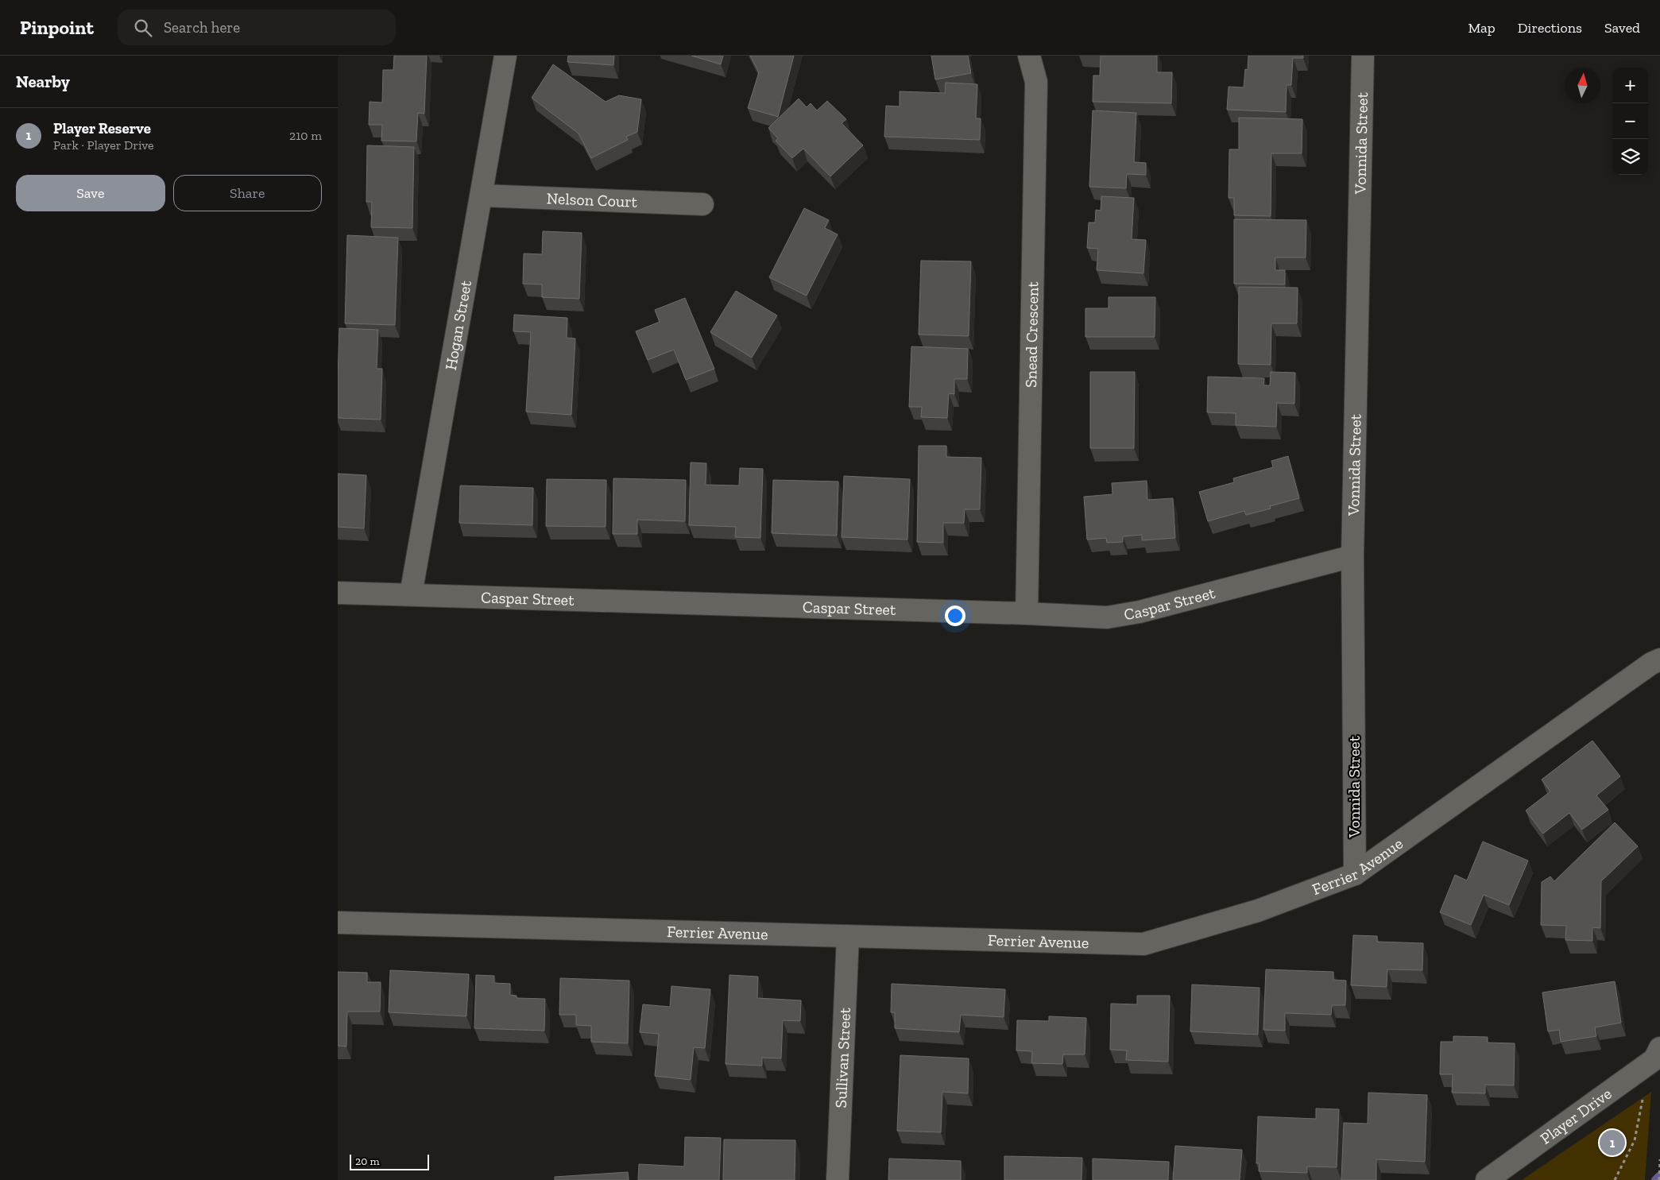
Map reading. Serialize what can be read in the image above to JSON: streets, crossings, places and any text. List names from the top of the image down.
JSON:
{
  "streets": {
    "street": [
      "Vonnida Street",
      "Nelson Court",
      "Hogan Street",
      "Snead Crescent",
      "Caspar Street",
      "Ferrier Avenue",
      "Sullivan Street",
      "Player Drive"
    ]
  },
  "crossings": [
    ["Vonnida Street", "Caspar Street"],
    ["Vonnida Street", "Ferrier Avenue"],
    ["Nelson Court", "Hogan Street"],
    ["Hogan Street", "Caspar Street"],
    ["Snead Crescent", "Caspar Street"],
    ["Ferrier Avenue", "Sullivan Street"]
  ],
  "scale_bar": "20 m",
  "north": "top",
  "page": {
    "header": "Pinpoint",
    "search": "Search here",
    "nav": ["Map", "Directions", "Saved"],
    "heading": "Nearby",
    "map_buttons": ["+", "−"],
    "list": [
      {
        "mark": "1",
        "name": "Player Reserve",
        "note": "Park · Player Drive",
        "value": "210 m"
      }
    ],
    "buttons": ["Save", "Share"],
    "pins": "1",
    "scale": "20 m"
  }
}
